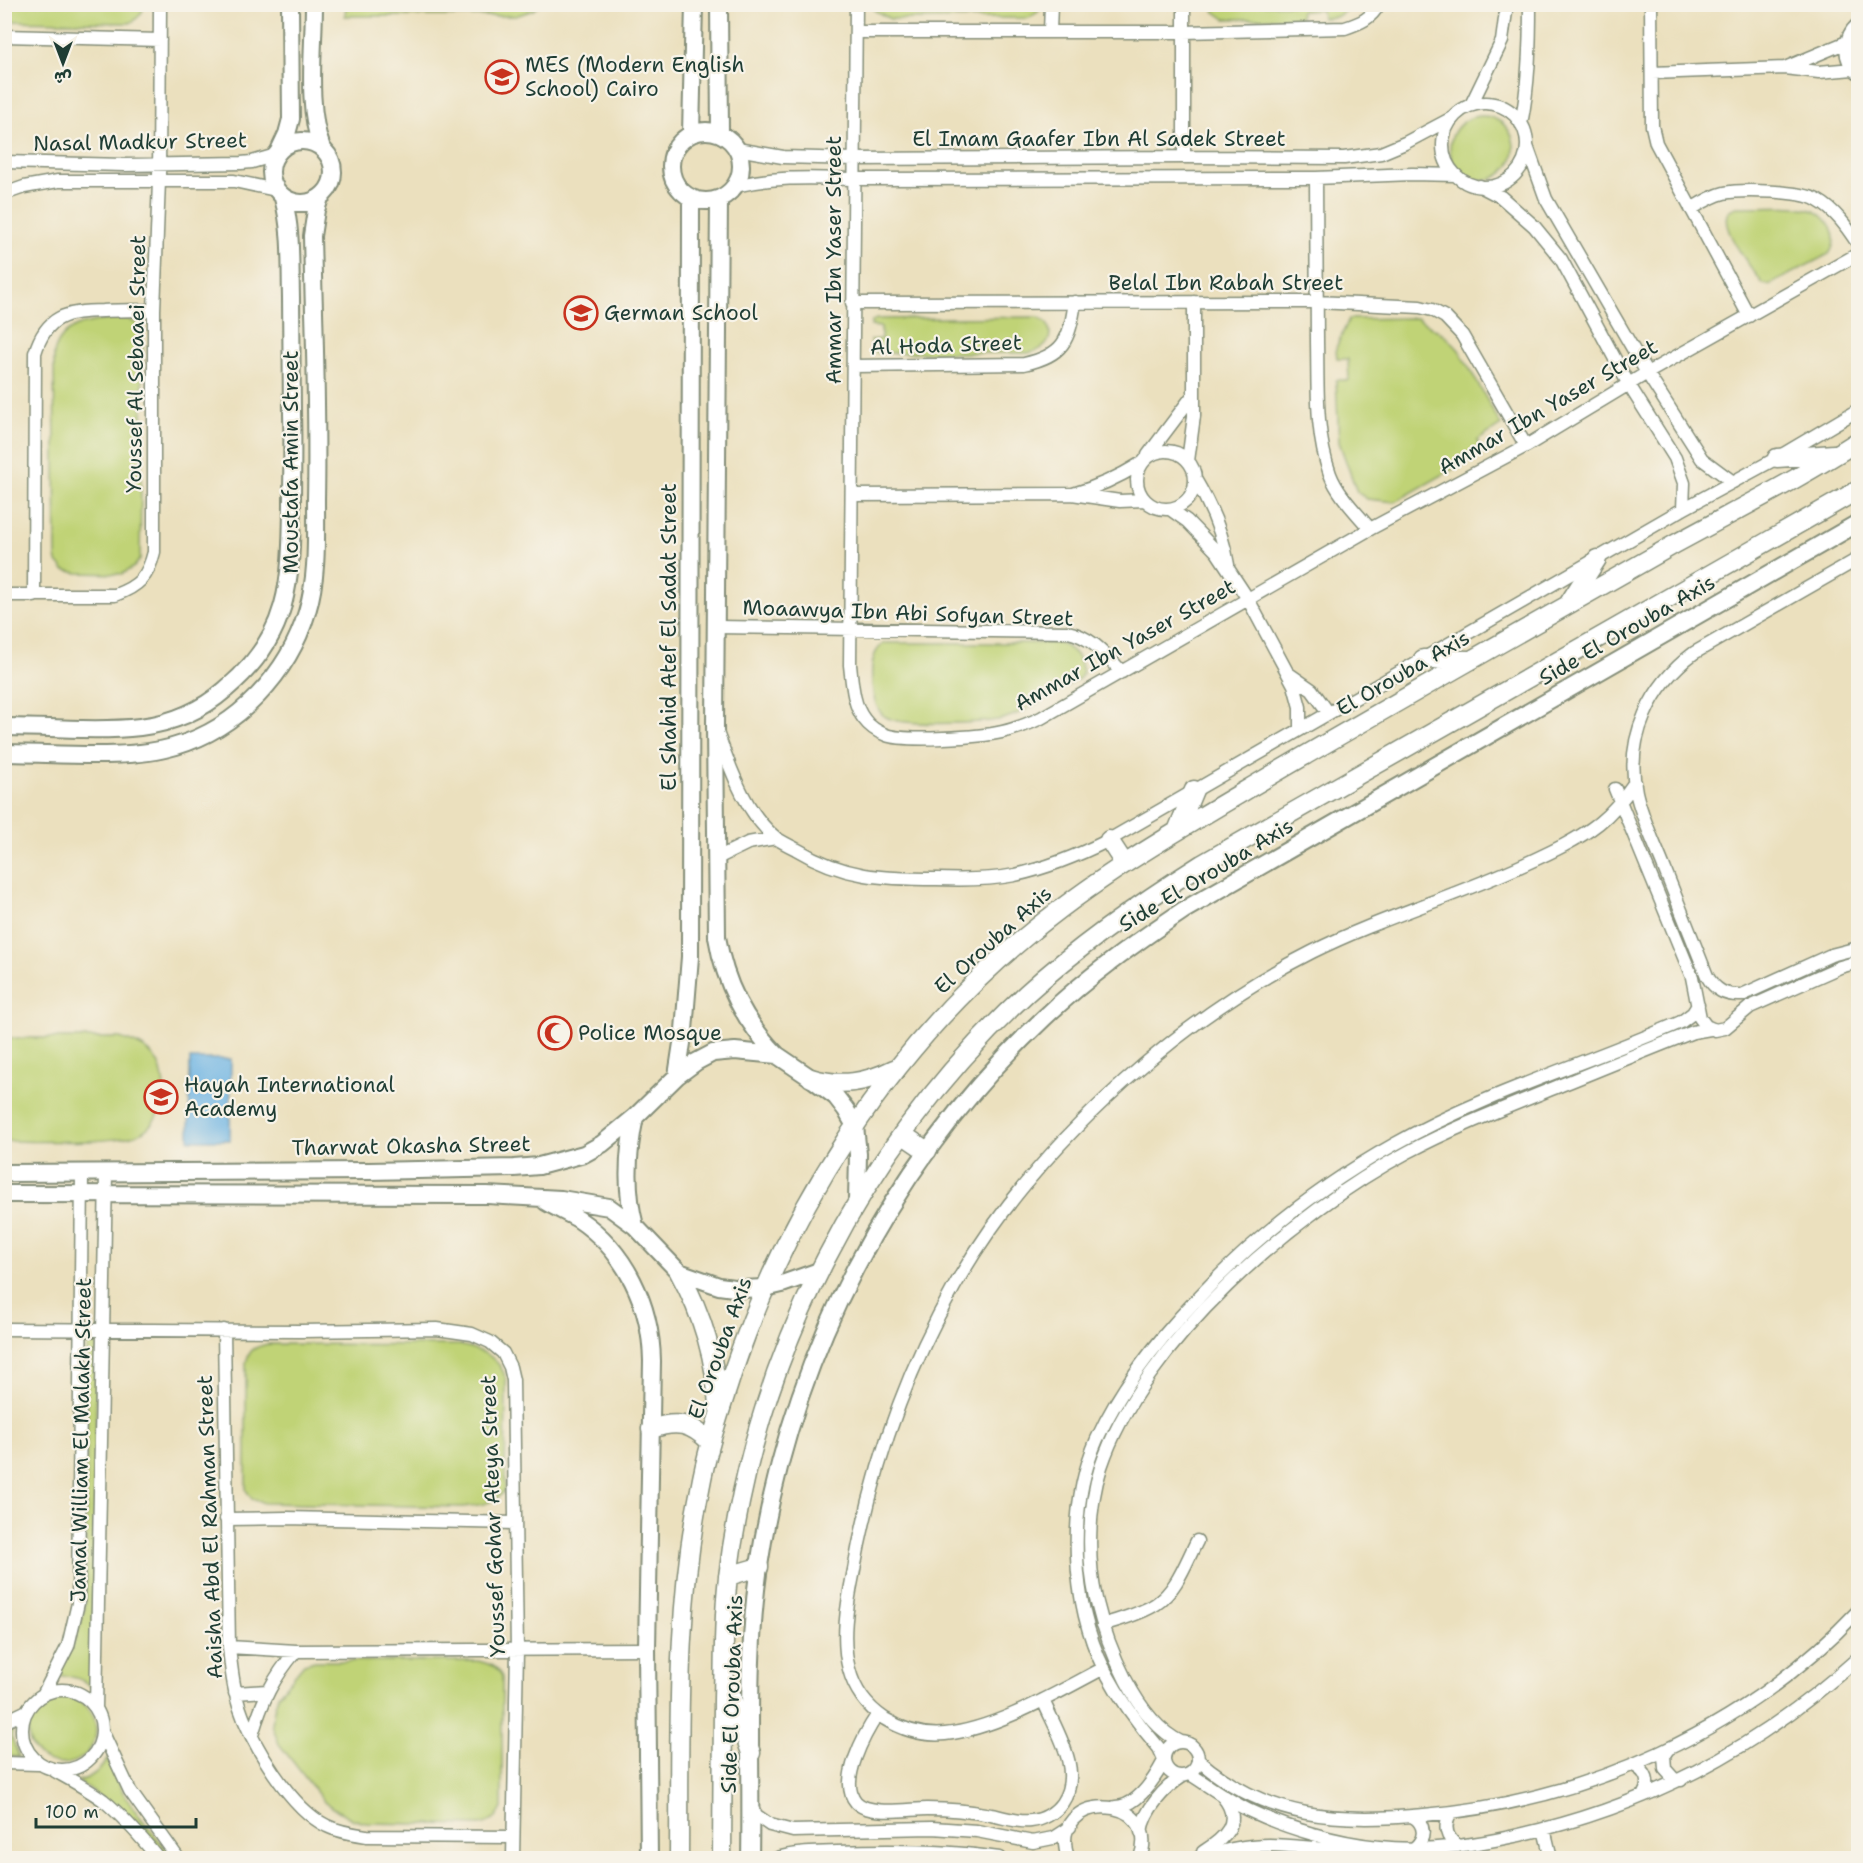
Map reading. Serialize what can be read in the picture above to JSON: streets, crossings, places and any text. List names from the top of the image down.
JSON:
{
  "streets": {
    "main road": ["El Orouba Axis"],
    "street": [
      "El Imam Gaafer Ibn Al Sadek Street",
      "Nasal Madkur Street",
      "Ammar Ibn Yaser Street",
      "Belal Ibn Rabah Street",
      "Al Hoda Street",
      "Youssef Al Sebaaei Street",
      "Moustafa Amin Street",
      "Moaawya Ibn Abi Sofyan Street",
      "Side El Orouba Axis",
      "El Shahid Atef El Sadat Street",
      "Tharwat Okasha Street",
      "Jamal William El Malakh Street",
      "Youssef Gohar Ateya Street",
      "Aaisha Abd El Rahman Street"
    ]
  },
  "crossings": [
    ["El Imam Gaafer Ibn Al Sadek Street", "Ammar Ibn Yaser Street"],
    ["El Imam Gaafer Ibn Al Sadek Street", "El Shahid Atef El Sadat Street"],
    ["Nasal Madkur Street", "Youssef Al Sebaaei Street"],
    ["Nasal Madkur Street", "Moustafa Amin Street"],
    ["Ammar Ibn Yaser Street", "Belal Ibn Rabah Street"],
    ["Ammar Ibn Yaser Street", "Al Hoda Street"],
    ["Ammar Ibn Yaser Street", "Moaawya Ibn Abi Sofyan Street"],
    ["Belal Ibn Rabah Street", "Al Hoda Street"],
    ["El Shahid Atef El Sadat Street", "Tharwat Okasha Street"],
    ["El Orouba Axis", "Tharwat Okasha Street"],
    ["Tharwat Okasha Street", "Jamal William El Malakh Street"],
    ["Jamal William El Malakh Street", "Youssef Gohar Ateya Street"],
    ["Youssef Gohar Ateya Street", "Aaisha Abd El Rahman Street"]
  ],
  "places": {
    "school or university": ["MES (Modern English School) Cairo", "German School", "Hayah International Academy"],
    "mosque": ["Police Mosque"]
  },
  "scale_bar": "100 m",
  "north": "bottom"
}
